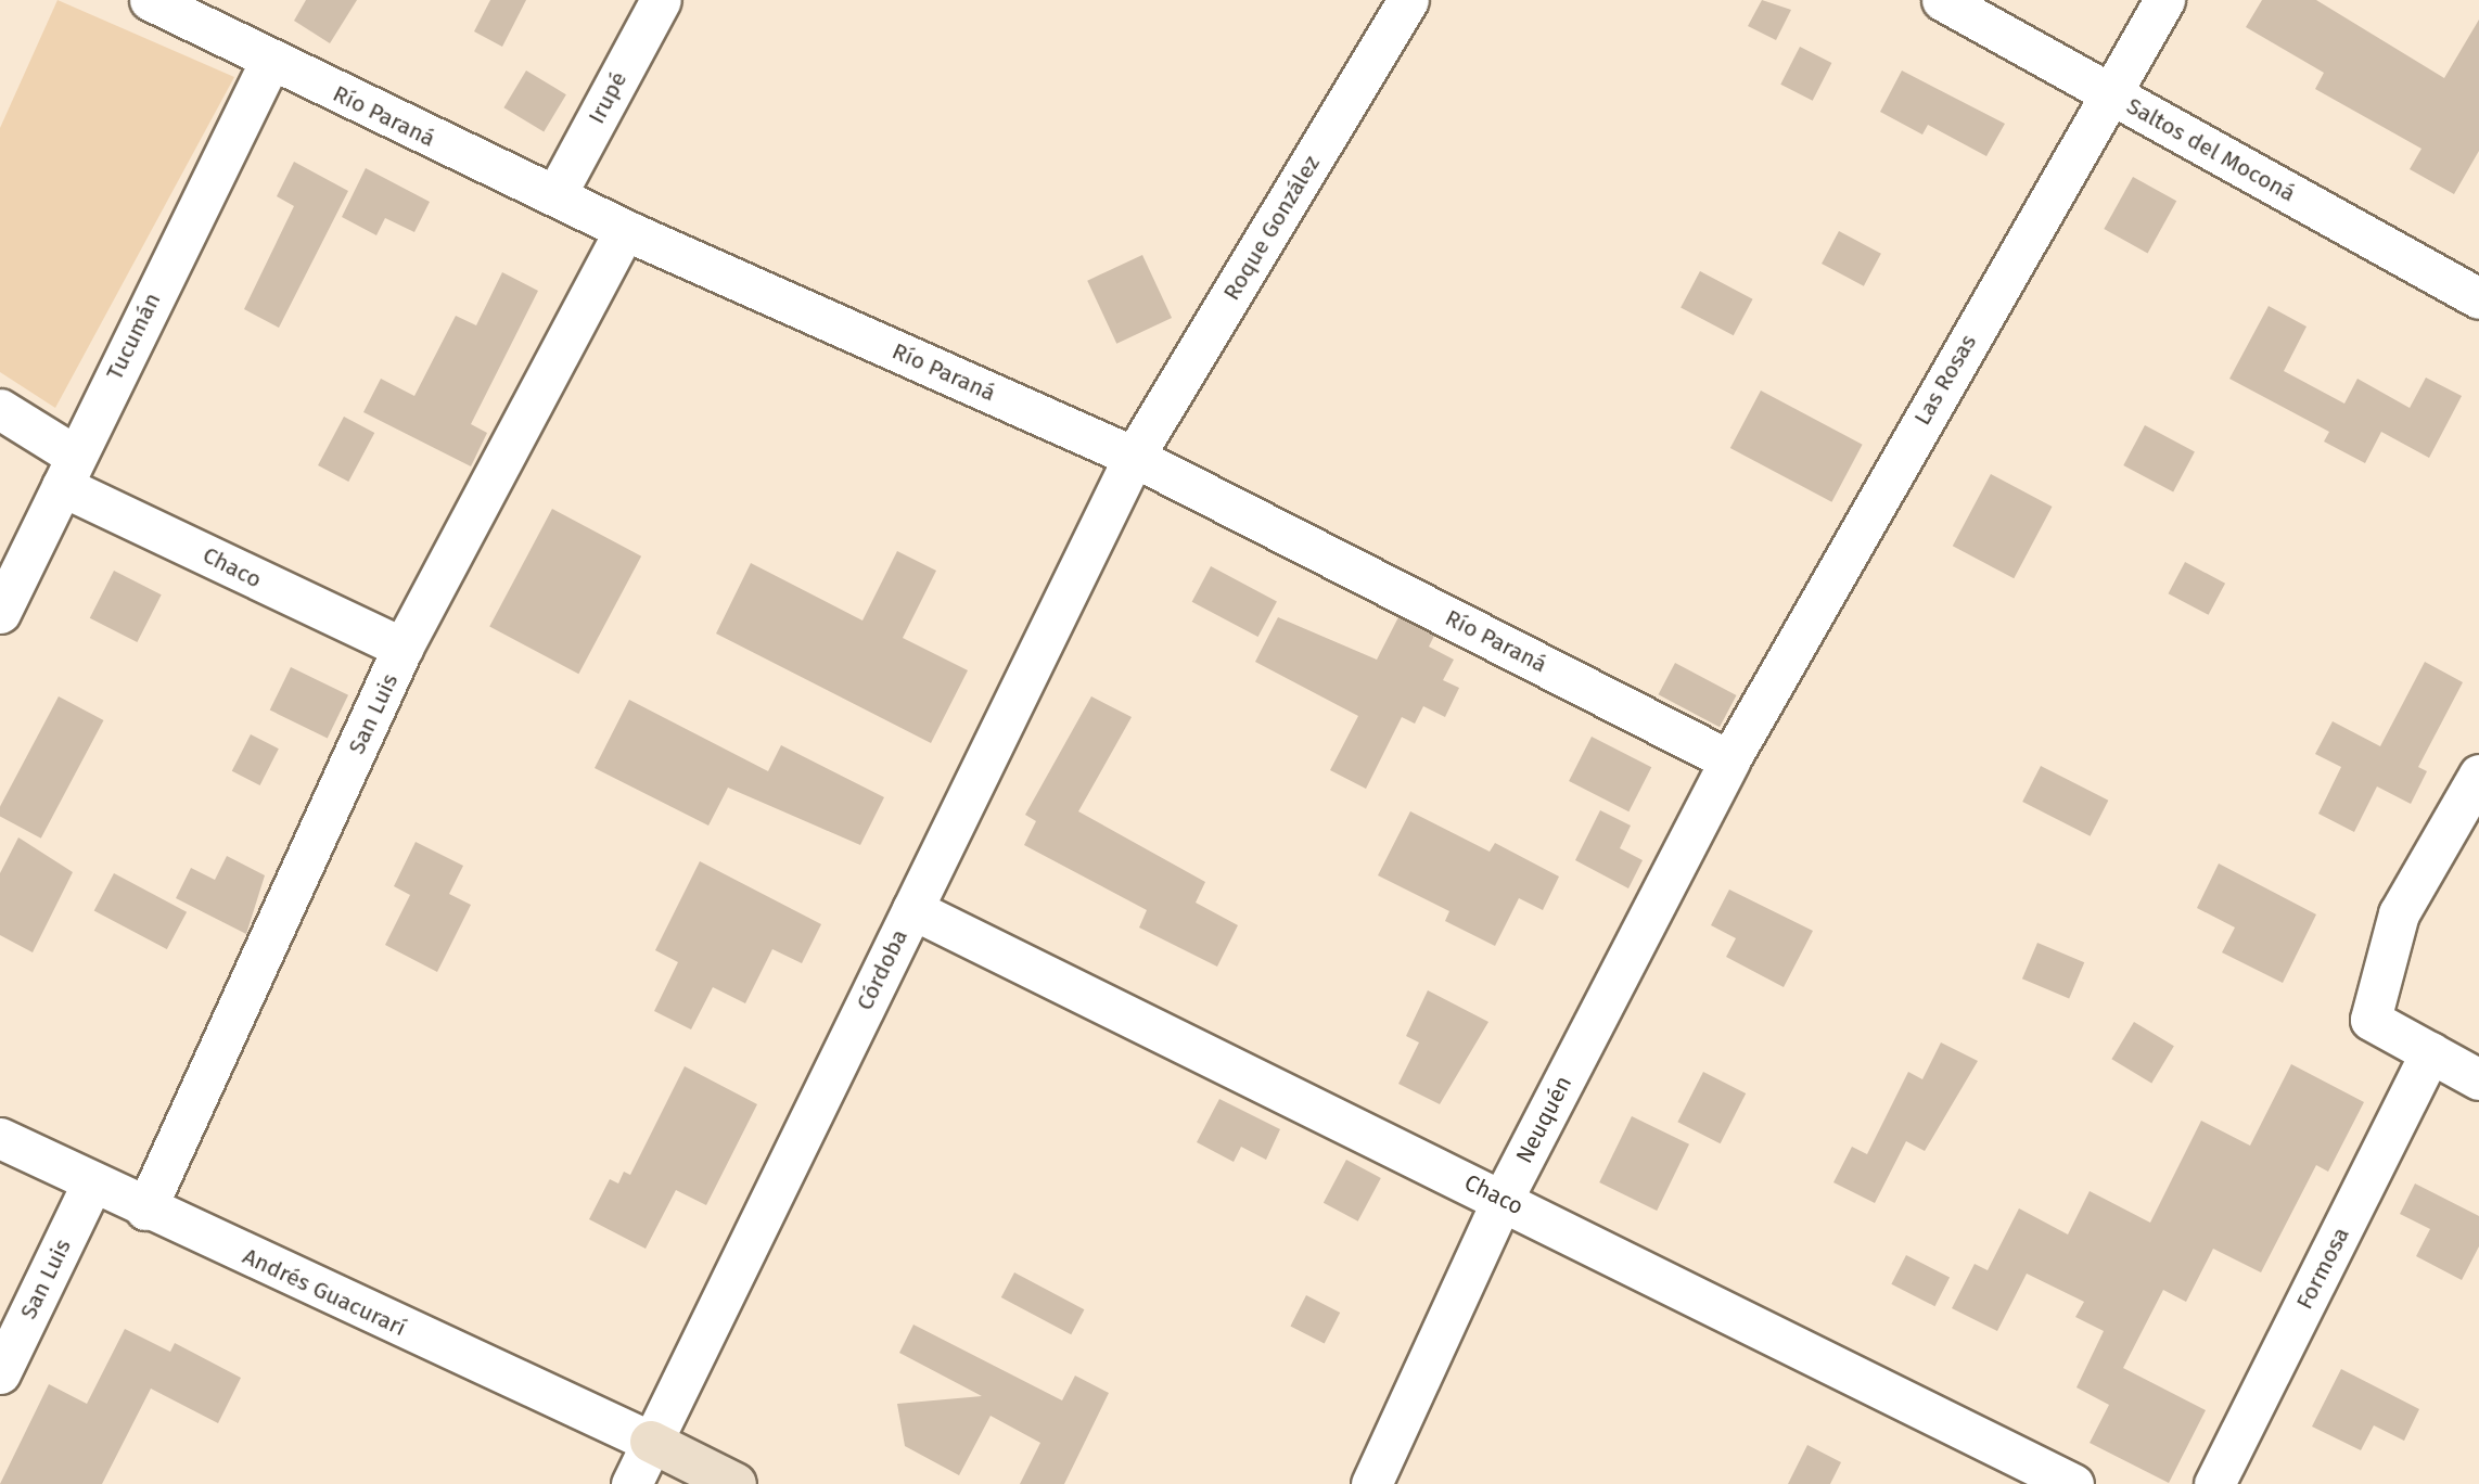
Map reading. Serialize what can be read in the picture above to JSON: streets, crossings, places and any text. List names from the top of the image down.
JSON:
{
  "streets": {
    "street": [
      "Irupé",
      "Río Paraná",
      "Saltos del Moconá",
      "Roque González",
      "Tucumán",
      "Las Rosas",
      "Chaco",
      "San Luis",
      "Córdoba",
      "Neuquén",
      "Formosa",
      "Andrés Guacurarí"
    ]
  },
  "crossings": [
    ["Irupé", "Río Paraná"],
    ["Río Paraná", "Roque González"],
    ["Río Paraná", "Tucumán"],
    ["Río Paraná", "Las Rosas"],
    ["Río Paraná", "San Luis"],
    ["Río Paraná", "Córdoba"],
    ["Río Paraná", "Neuquén"],
    ["Saltos del Moconá", "Las Rosas"],
    ["Roque González", "Córdoba"],
    ["Tucumán", "Chaco"],
    ["Las Rosas", "Neuquén"],
    ["Chaco", "San Luis"],
    ["Chaco", "Córdoba"],
    ["Chaco", "Neuquén"],
    ["San Luis", "Andrés Guacurarí"],
    ["Córdoba", "Andrés Guacurarí"]
  ]
}
